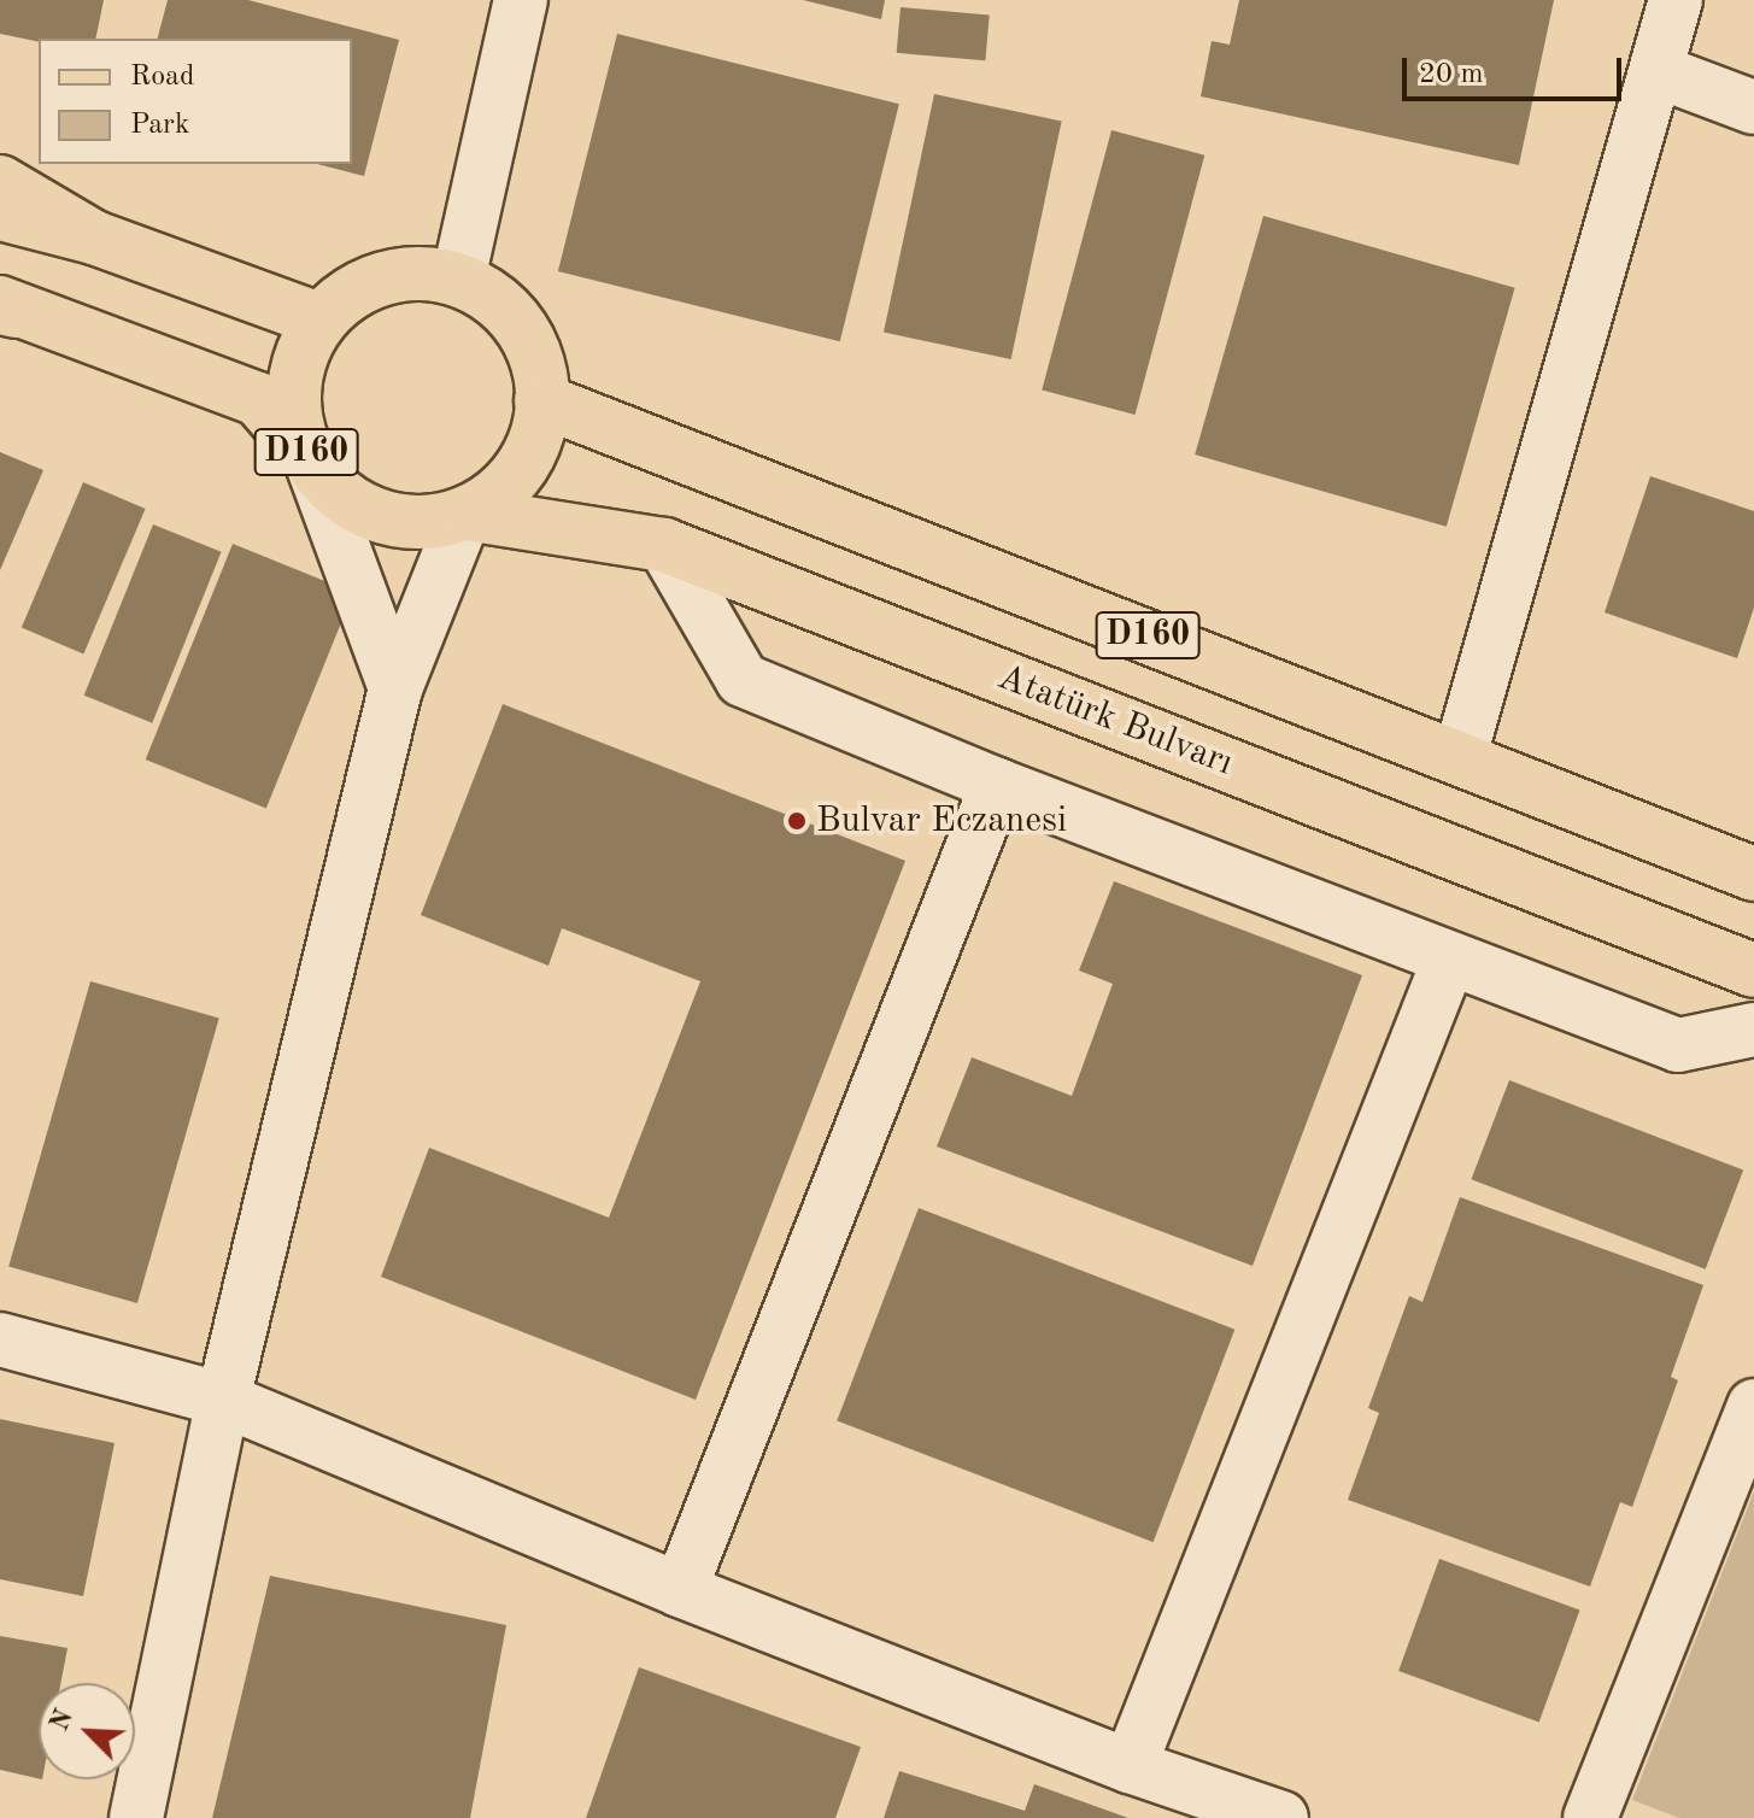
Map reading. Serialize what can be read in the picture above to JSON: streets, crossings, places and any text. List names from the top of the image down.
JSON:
{
  "streets": {
    "main road": ["D160", "Atatürk Bulvarı"]
  },
  "crossings": [
    ["D160", "Atatürk Bulvarı"]
  ],
  "places": ["Bulvar Eczanesi"],
  "legend": ["Road", "Park"],
  "scale_bar": "20 m",
  "north": "top left"
}
